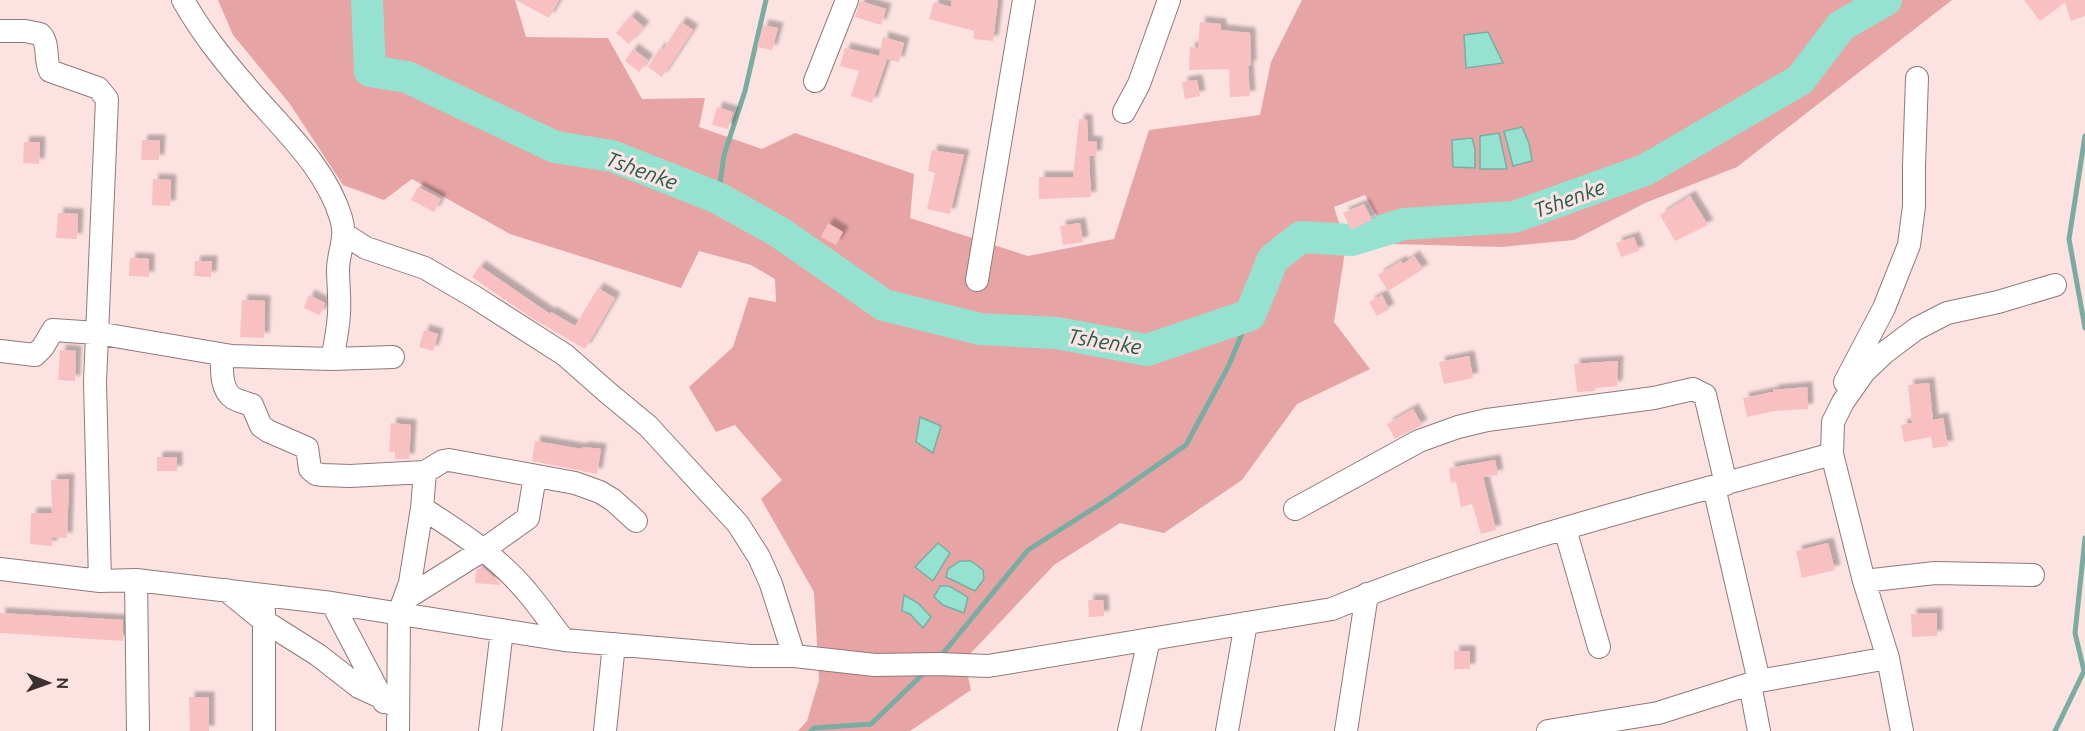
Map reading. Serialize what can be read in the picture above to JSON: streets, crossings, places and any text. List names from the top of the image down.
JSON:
{
  "water": ["Tshenke"],
  "north": "right"
}
